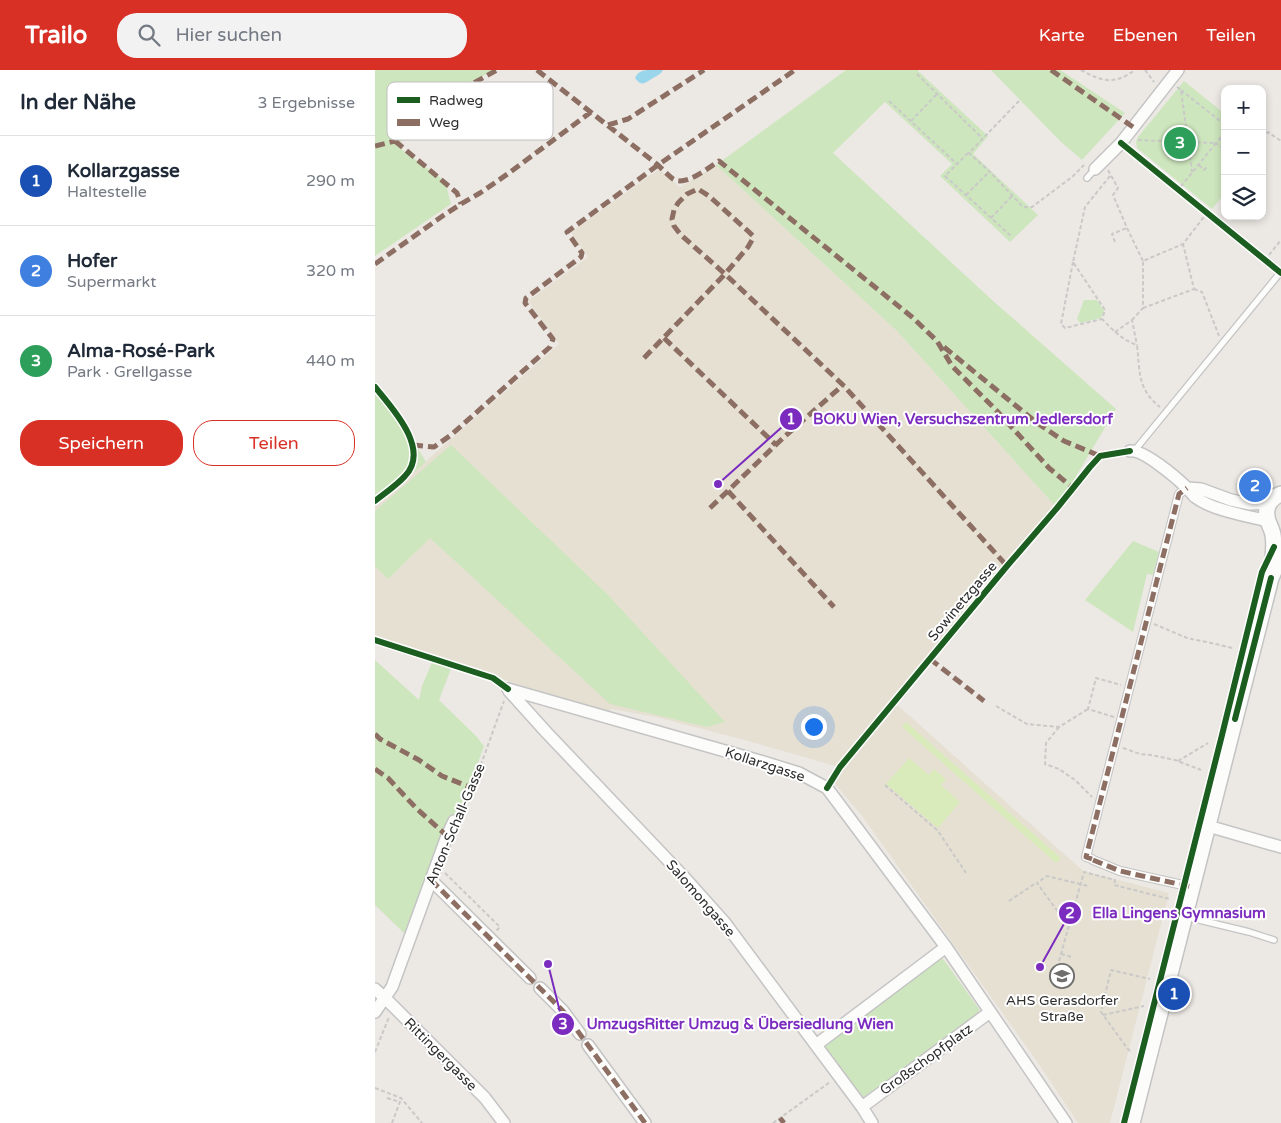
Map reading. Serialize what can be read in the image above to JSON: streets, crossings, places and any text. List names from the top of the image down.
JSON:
{
  "streets": {
    "street": [
      "Kollarzgasse",
      "Anton-Schall-Gasse",
      "Salomongasse",
      "Rittingergasse",
      "Großschopfplatz"
    ],
    "cycle path": ["Sowinetzgasse"]
  },
  "crossings": [
    ["Kollarzgasse", "Anton-Schall-Gasse"],
    ["Kollarzgasse", "Salomongasse"],
    ["Kollarzgasse", "Großschopfplatz"],
    ["Anton-Schall-Gasse", "Salomongasse"],
    ["Anton-Schall-Gasse", "Rittingergasse"],
    ["Salomongasse", "Großschopfplatz"]
  ],
  "places": {
    "other": ["BOKU Wien, Versuchszentrum Jedlersdorf", "UmzugsRitter Umzug & Übersiedlung Wien", "Ella Lingens Gymnasium"],
    "school or university": ["AHS Gerasdorfer Straße"]
  },
  "legend": ["Radweg", "Weg"],
  "page": {
    "header": "Trailo",
    "search": "Hier suchen",
    "nav": ["Karte", "Ebenen", "Teilen"],
    "heading": ["In der Nähe", "3 Ergebnisse"],
    "map_buttons": ["+", "−"],
    "pins": ["3", "2", "1"],
    "list": [
      {
        "mark": "1",
        "name": "Kollarzgasse",
        "note": "Haltestelle",
        "value": "290 m"
      },
      {
        "mark": "2",
        "name": "Hofer",
        "note": "Supermarkt",
        "value": "320 m"
      },
      {
        "mark": "3",
        "name": "Alma-Rosé-Park",
        "note": "Park · Grellgasse",
        "value": "440 m"
      }
    ],
    "buttons": ["Speichern", "Teilen"]
  }
}
